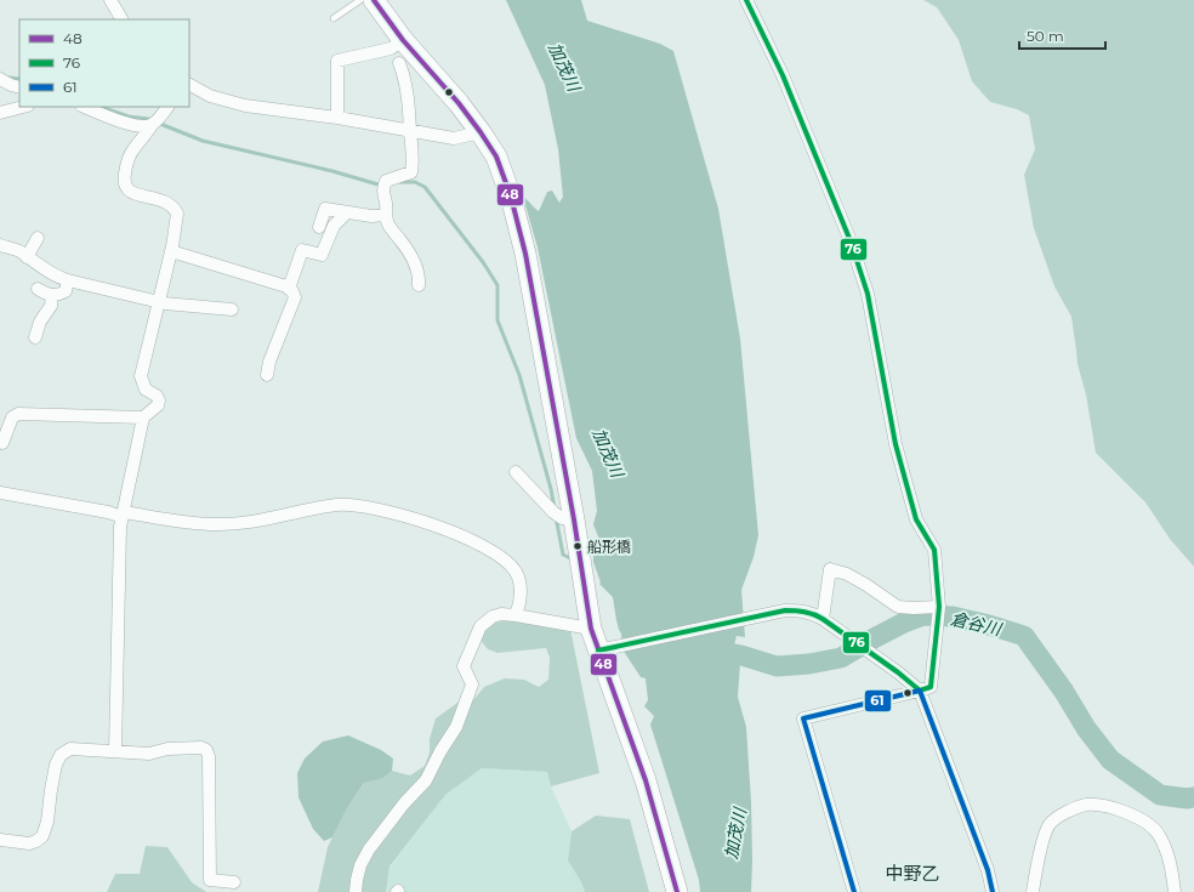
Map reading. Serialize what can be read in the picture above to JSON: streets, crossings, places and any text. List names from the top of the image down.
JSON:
{
  "districts": ["中野乙"],
  "water": ["加茂川", "倉谷川"],
  "places": ["船形橋"],
  "lines": ["transit line 48", "transit line 76", "transit line 61"],
  "legend": ["48", "76", "61"],
  "scale_bar": "50 m"
}
